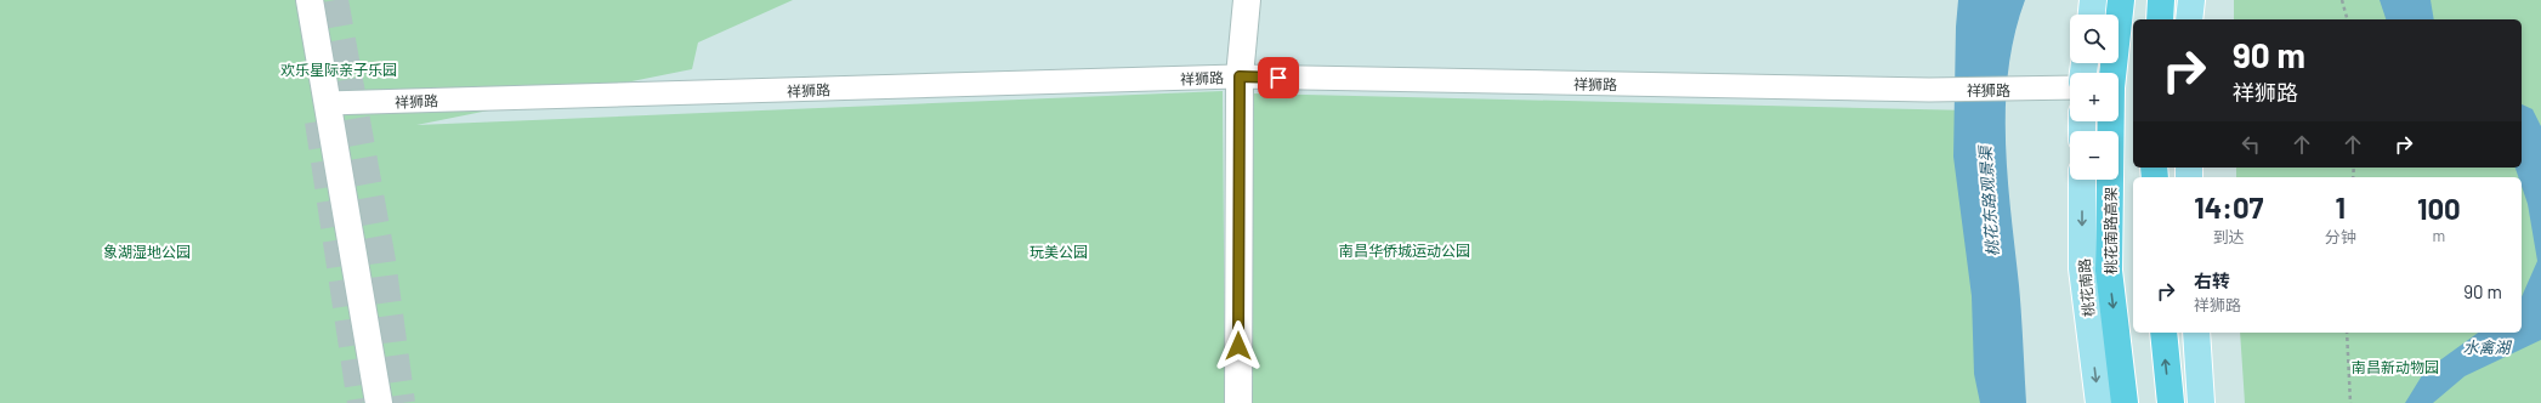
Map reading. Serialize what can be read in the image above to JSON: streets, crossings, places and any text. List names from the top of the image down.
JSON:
{
  "streets": {
    "highway": ["桃花南路高架"],
    "main road": ["桃花南路"],
    "street": ["祥狮路"]
  },
  "one_way": ["桃花南路高架", "桃花南路"],
  "water": ["桃花东路观景渠", "水禽湖"],
  "parks": [
    "欢乐星际亲子乐园",
    "南昌华侨城运动公园",
    "象湖湿地公园",
    "玩美公园",
    "南昌新动物园"
  ],
  "page": {
    "map_buttons": ["+", "−"],
    "turn": ["90 m", "祥狮路"],
    "eta": [
      "14:07",
      "到达",
      "1",
      "分钟",
      "100",
      "m"
    ],
    "list": [
      {
        "name": "右转",
        "note": "祥狮路",
        "value": "90 m"
      }
    ]
  }
}
